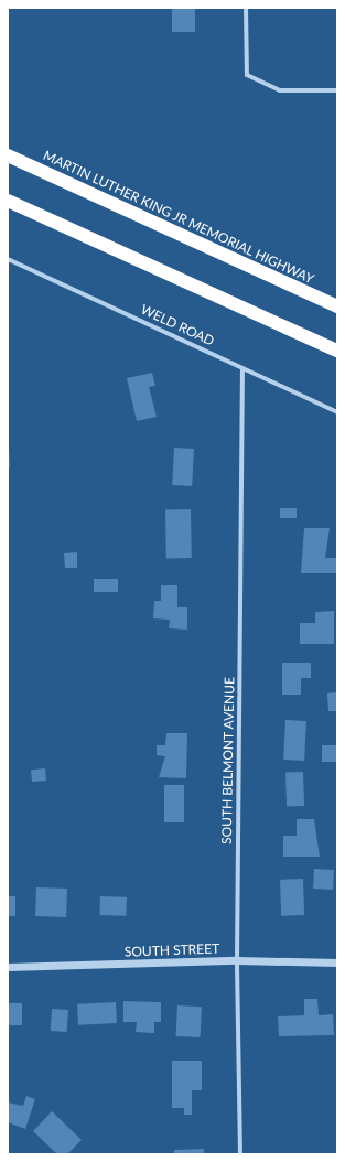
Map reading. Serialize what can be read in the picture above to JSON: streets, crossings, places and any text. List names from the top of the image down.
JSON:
{
  "streets": {
    "highway": ["MARTIN LUTHER KING JR MEMORIAL HIGHWAY"],
    "street": ["WELD ROAD", "SOUTH BELMONT AVENUE", "SOUTH STREET"]
  },
  "crossings": [
    ["WELD ROAD", "SOUTH BELMONT AVENUE"],
    ["SOUTH BELMONT AVENUE", "SOUTH STREET"]
  ]
}
